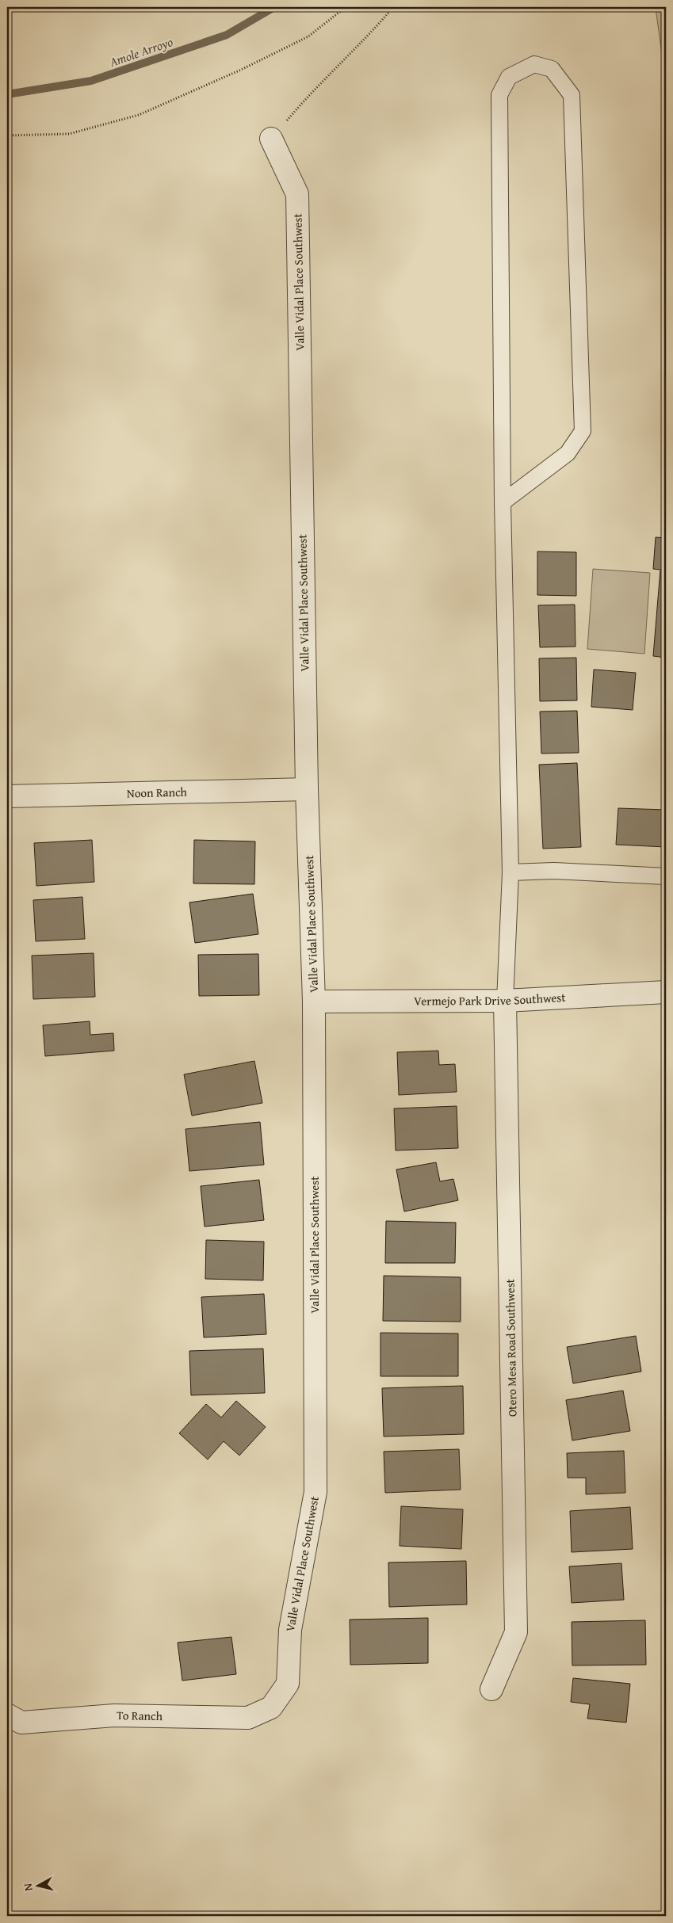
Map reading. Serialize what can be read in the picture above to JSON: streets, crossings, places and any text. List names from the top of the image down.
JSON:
{
  "streets": {
    "street": [
      "Valle Vidal Place Southwest",
      "Noon Ranch",
      "Vermejo Park Drive Southwest",
      "Otero Mesa Road Southwest",
      "To Ranch"
    ]
  },
  "crossings": [
    ["Valle Vidal Place Southwest", "Noon Ranch"],
    ["Valle Vidal Place Southwest", "Vermejo Park Drive Southwest"],
    ["Valle Vidal Place Southwest", "To Ranch"],
    ["Vermejo Park Drive Southwest", "Otero Mesa Road Southwest"]
  ],
  "water": ["Amole Arroyo"],
  "north": "left"
}
